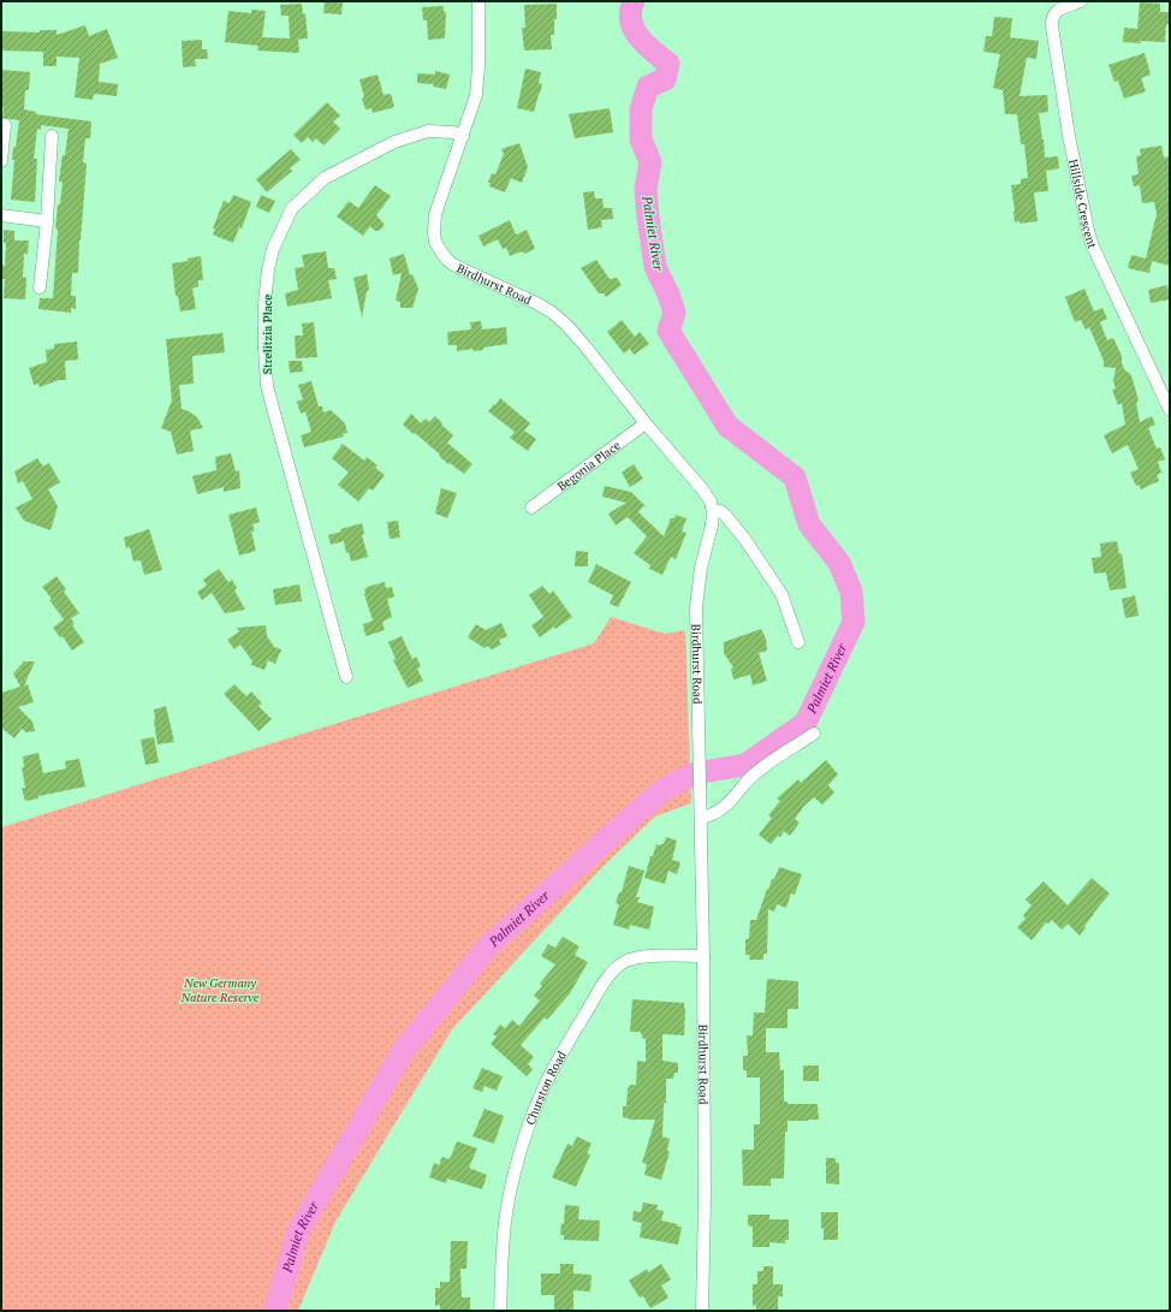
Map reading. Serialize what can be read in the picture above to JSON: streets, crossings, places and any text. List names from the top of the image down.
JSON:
{
  "streets": {
    "street": [
      "Hillside Crescent",
      "Birdhurst Road",
      "Strelitzia Place",
      "Begonia Place",
      "Churston Road"
    ]
  },
  "crossings": [
    ["Birdhurst Road", "Strelitzia Place"],
    ["Birdhurst Road", "Begonia Place"],
    ["Birdhurst Road", "Churston Road"]
  ],
  "water": ["Palmiet River"],
  "parks": ["New Germany Nature Reserve"]
}
